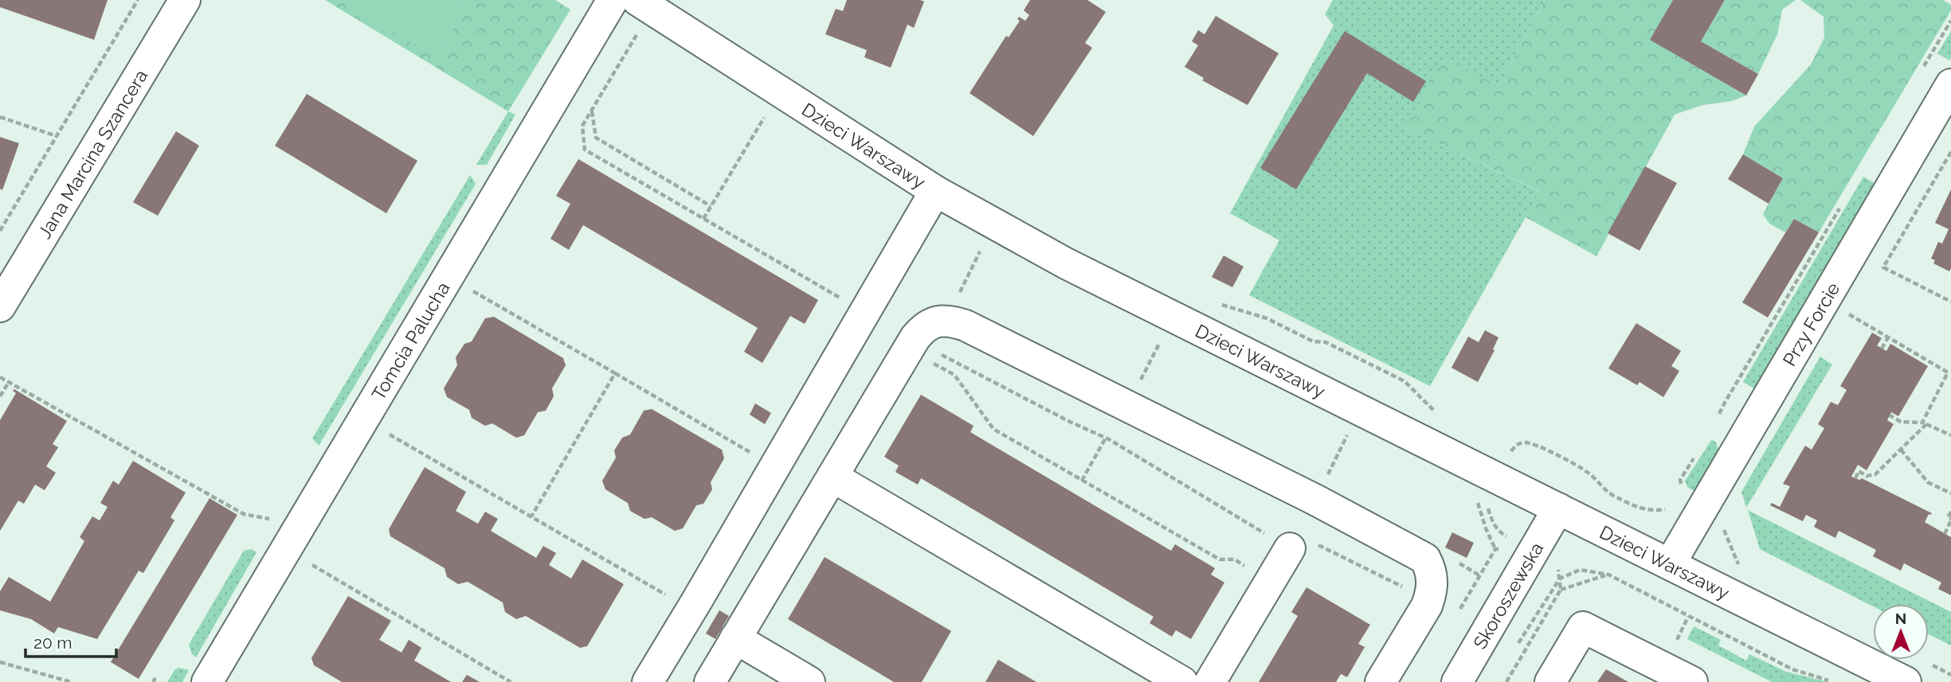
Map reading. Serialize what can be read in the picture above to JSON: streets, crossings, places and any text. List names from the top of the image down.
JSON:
{
  "streets": {
    "street": [
      "Dzieci Warszawy",
      "Jana Marcina Szancera",
      "Przy Forcie",
      "Tomcia Palucha",
      "Skoroszewska"
    ]
  },
  "crossings": [
    ["Dzieci Warszawy", "Przy Forcie"],
    ["Dzieci Warszawy", "Skoroszewska"]
  ],
  "scale_bar": "20 m",
  "north": "top"
}
